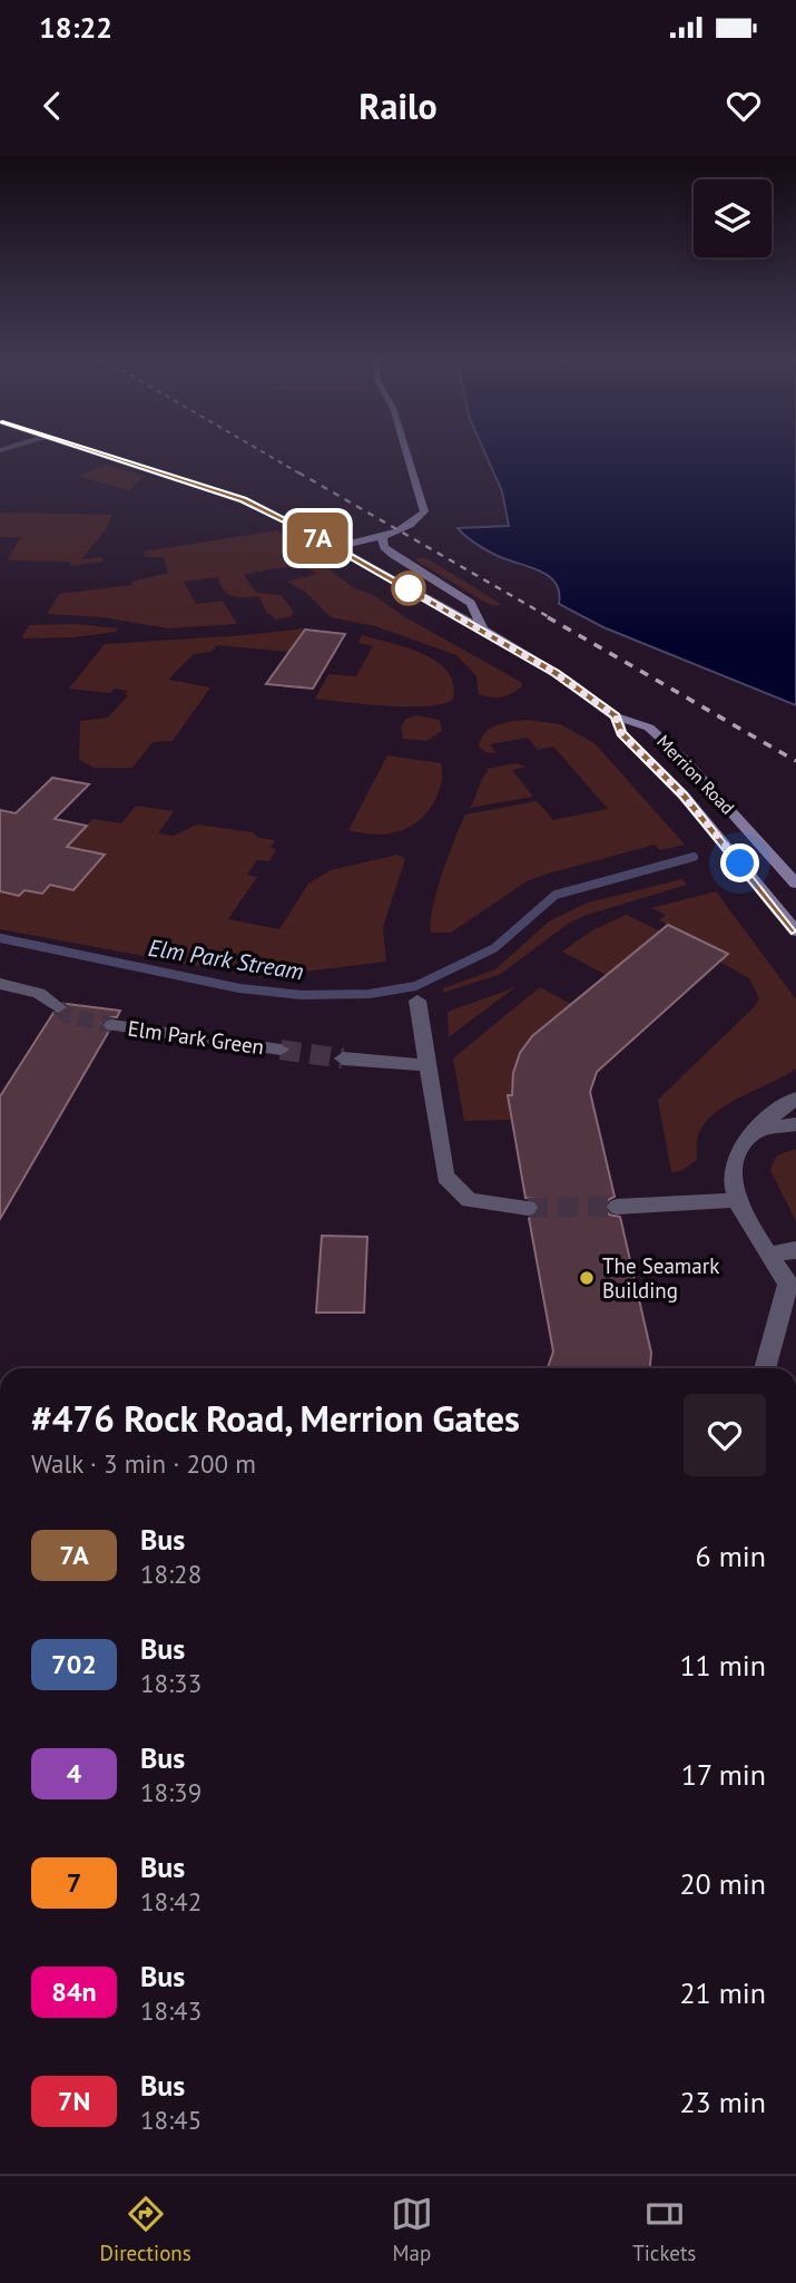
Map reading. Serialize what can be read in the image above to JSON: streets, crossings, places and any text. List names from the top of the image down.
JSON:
{
  "streets": {
    "main road": ["Merrion Road"],
    "street": ["Elm Park Green"]
  },
  "water": ["Elm Park Stream"],
  "places": ["The Seamark Building"],
  "lines": ["bus line 7A"],
  "page": {
    "status": "18:22",
    "header": "Railo",
    "on_map": "7A",
    "heading": ["#476 Rock Road, Merrion Gates", "Walk · 3 min · 200 m"],
    "list": [
      {
        "mark": "7A",
        "name": "Bus",
        "note": "18:28",
        "value": "6 min"
      },
      {
        "mark": "702",
        "name": "Bus",
        "note": "18:33",
        "value": "11 min"
      },
      {
        "mark": "4",
        "name": "Bus",
        "note": "18:39",
        "value": "17 min"
      },
      {
        "mark": "7",
        "name": "Bus",
        "note": "18:42",
        "value": "20 min"
      },
      {
        "mark": "84n",
        "name": "Bus",
        "note": "18:43",
        "value": "21 min"
      },
      {
        "mark": "7N",
        "name": "Bus",
        "note": "18:45",
        "value": "23 min"
      }
    ],
    "tabs": ["Directions", "Map", "Tickets"]
  }
}
